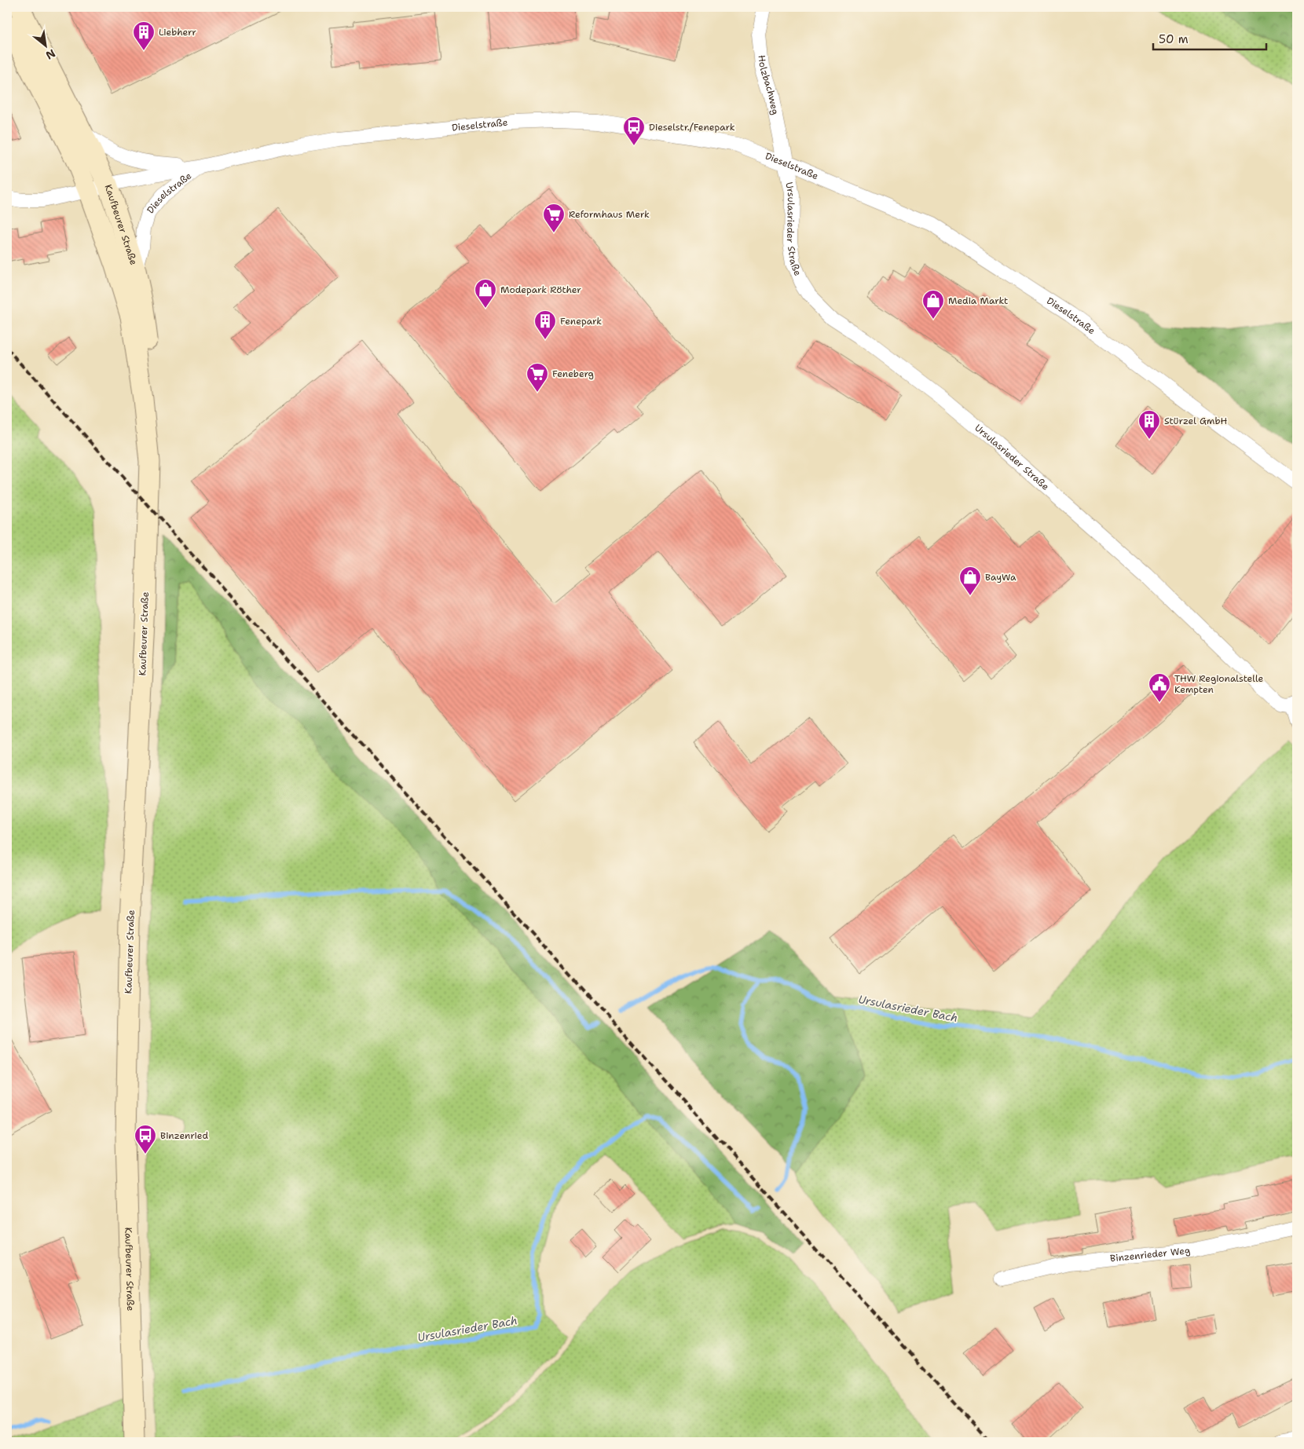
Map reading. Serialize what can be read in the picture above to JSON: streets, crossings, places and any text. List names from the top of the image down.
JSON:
{
  "streets": {
    "main road": ["Kaufbeurer Straße"],
    "street": [
      "Holzbachweg",
      "Dieselstraße",
      "Ursulasrieder Straße",
      "Binzenrieder Weg"
    ]
  },
  "crossings": [
    ["Holzbachweg", "Dieselstraße"],
    ["Holzbachweg", "Ursulasrieder Straße"],
    ["Dieselstraße", "Kaufbeurer Straße"],
    ["Dieselstraße", "Ursulasrieder Straße"]
  ],
  "water": ["Ursulasrieder Bach"],
  "places": {
    "building": ["Liebherr", "Fenepark", "Stürzel GmbH"],
    "bus stop": ["Dieselstr./Fenepark", "Binzenried"],
    "supermarket": ["Reformhaus Merk", "Feneberg"],
    "shop": ["Modepark Röther", "Media Markt", "BayWa"],
    "public building": ["THW Regionalstelle Kempten"]
  },
  "scale_bar": "50 m",
  "north": "bottom right"
}
